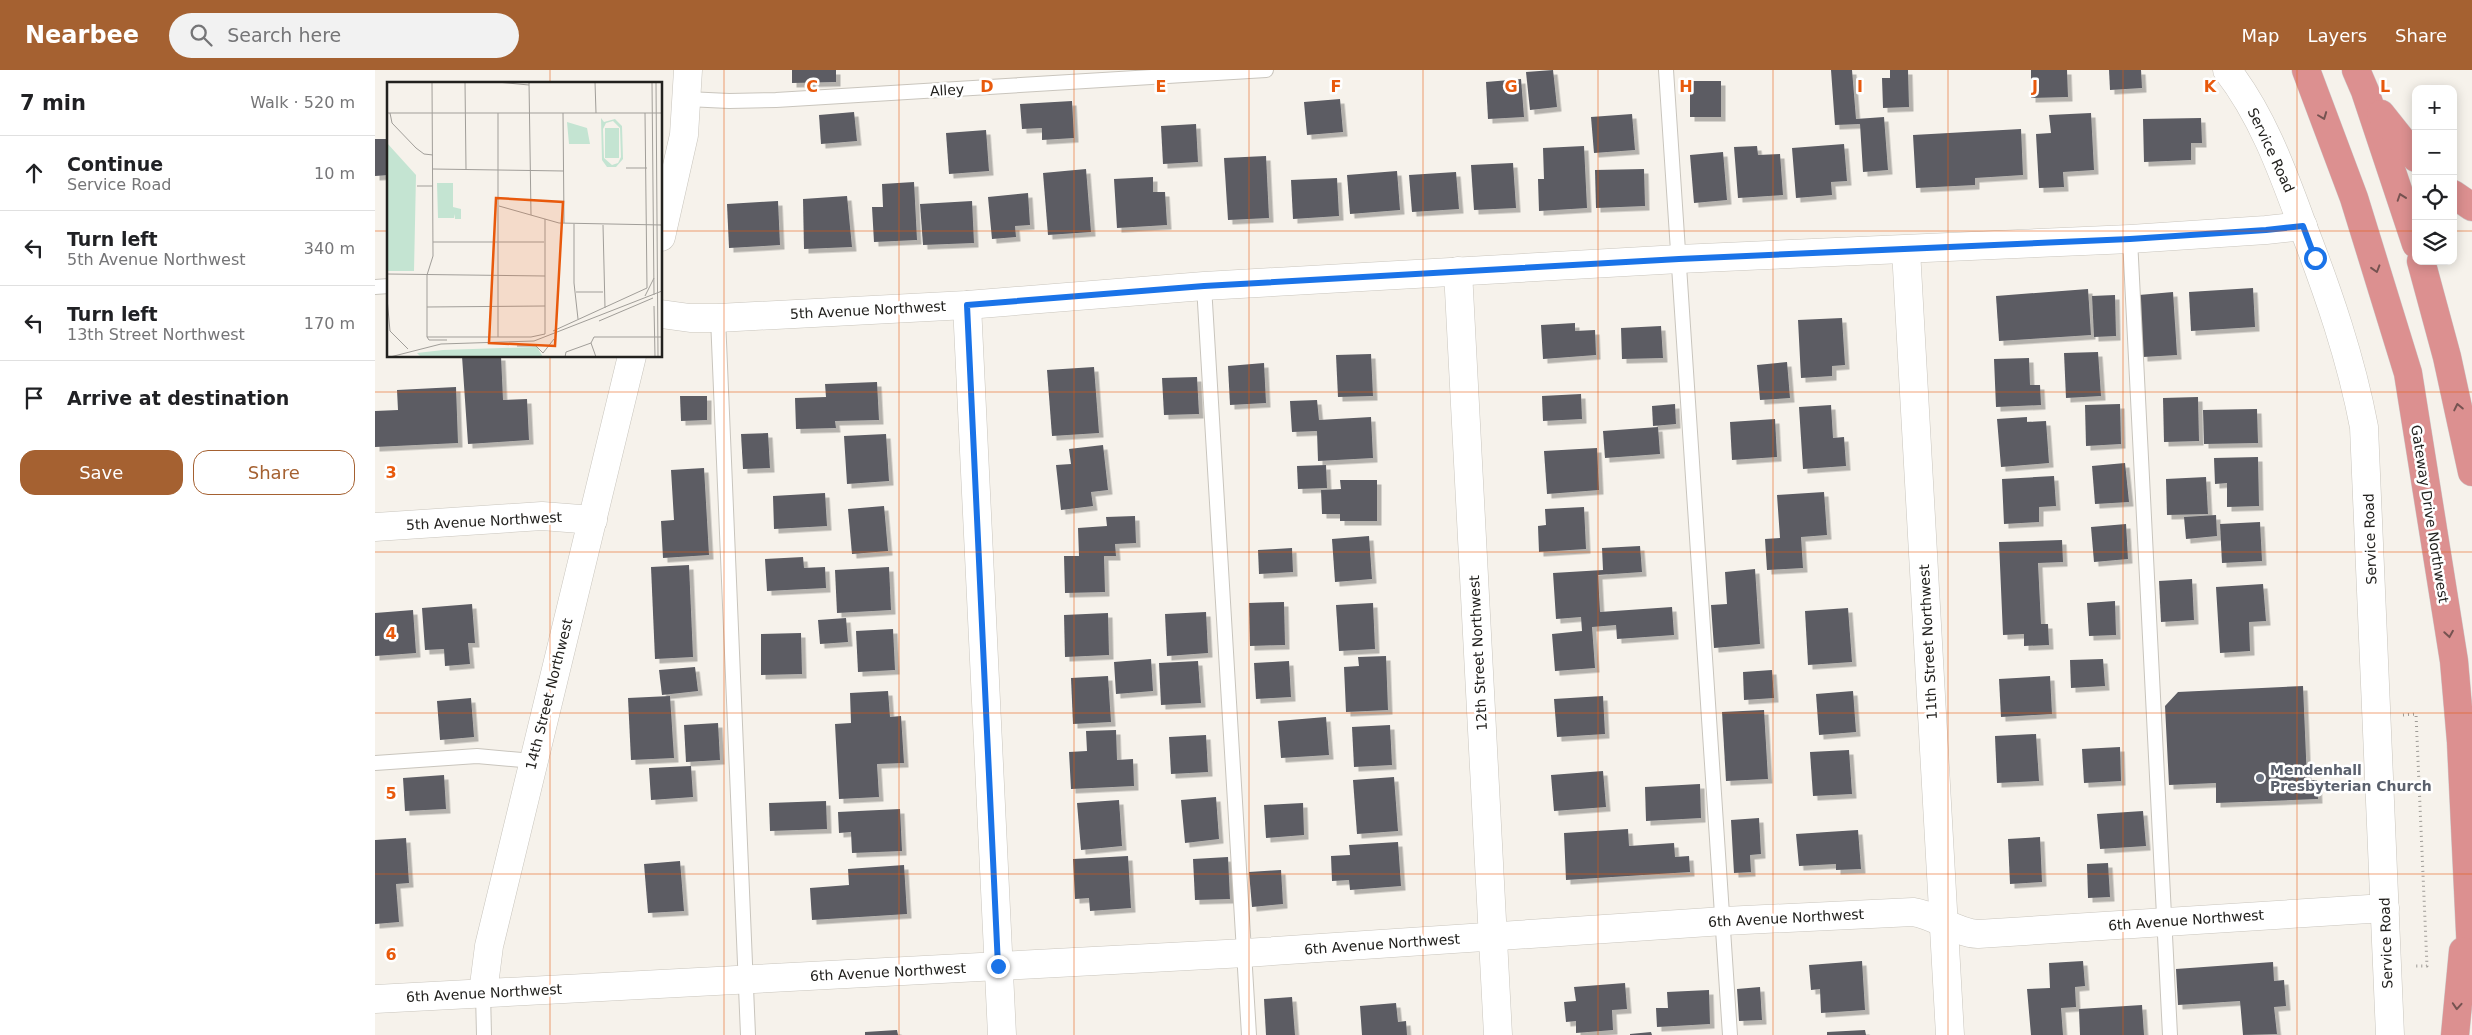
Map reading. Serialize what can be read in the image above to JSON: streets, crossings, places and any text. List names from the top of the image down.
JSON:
{
  "streets": {
    "highway": ["Gateway Drive Northwest"],
    "street": [
      "Service Road",
      "5th Avenue Northwest",
      "11th Street Northwest",
      "12th Street Northwest",
      "14th Street Northwest",
      "6th Avenue Northwest"
    ],
    "lane": ["Alley"]
  },
  "crossings": [
    ["Service Road", "5th Avenue Northwest"],
    ["Service Road", "6th Avenue Northwest"],
    ["5th Avenue Northwest", "11th Street Northwest"],
    ["5th Avenue Northwest", "12th Street Northwest"],
    ["5th Avenue Northwest", "14th Street Northwest"],
    ["11th Street Northwest", "6th Avenue Northwest"],
    ["12th Street Northwest", "6th Avenue Northwest"],
    ["14th Street Northwest", "6th Avenue Northwest"]
  ],
  "places": ["Mendenhall Presbyterian Church"],
  "page": {
    "header": "Nearbee",
    "search": "Search here",
    "nav": ["Map", "Layers", "Share"],
    "heading": ["7 min", "Walk · 520 m"],
    "map_buttons": ["+", "−"],
    "list": [
      ["Continue", "Service Road", "10 m"],
      ["Turn left", "5th Avenue Northwest", "340 m"],
      ["Turn left", "13th Street Northwest", "170 m"],
      "Arrive at destination"
    ],
    "buttons": ["Save", "Share"]
  },
  "grid": {
    "columns": [
      "C",
      "D",
      "E",
      "F",
      "G",
      "H",
      "I",
      "J",
      "K",
      "L"
    ],
    "rows": [
      "3",
      "4",
      "5",
      "6"
    ]
  }
}
